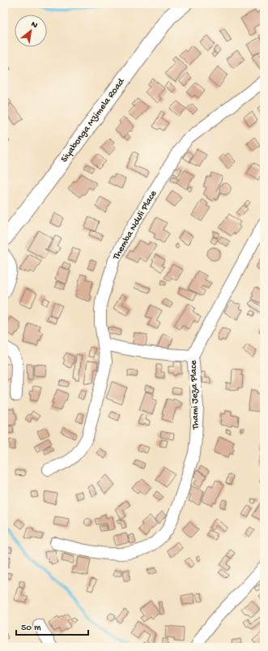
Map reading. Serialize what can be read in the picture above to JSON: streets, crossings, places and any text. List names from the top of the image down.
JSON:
{
  "streets": {
    "street": ["Siyabonga Mzimela Road", "Themba Nduli Place", "Thami Jeza Place"]
  },
  "scale_bar": "50 m",
  "north": "top right"
}
